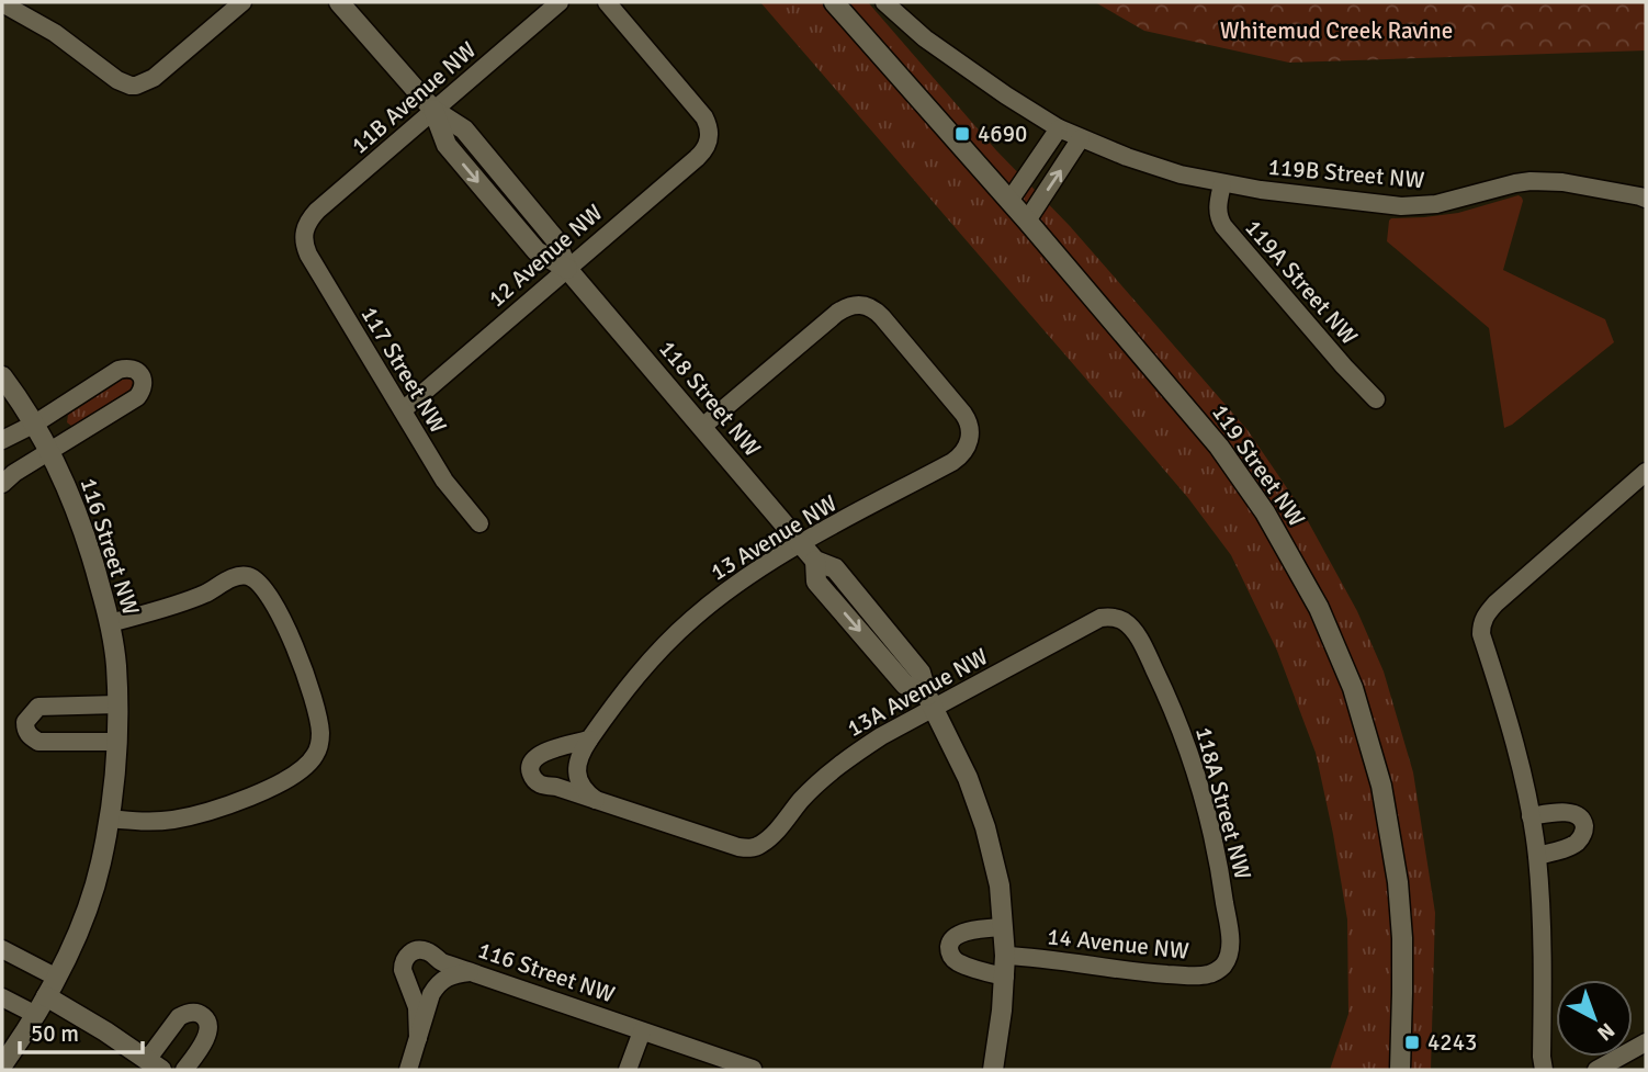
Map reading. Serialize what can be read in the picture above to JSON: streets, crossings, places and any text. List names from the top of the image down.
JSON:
{
  "streets": {
    "street": [
      "11B Avenue NW",
      "119B Street NW",
      "12 Avenue NW",
      "119A Street NW",
      "117 Street NW",
      "118 Street NW",
      "119 Street NW",
      "13 Avenue NW",
      "116 Street NW",
      "13A Avenue NW",
      "118A Street NW",
      "14 Avenue NW"
    ]
  },
  "crossings": [
    ["11B Avenue NW", "117 Street NW"],
    ["11B Avenue NW", "118 Street NW"],
    ["119B Street NW", "119A Street NW"],
    ["12 Avenue NW", "117 Street NW"],
    ["12 Avenue NW", "118 Street NW"],
    ["118 Street NW", "13 Avenue NW"],
    ["118 Street NW", "13A Avenue NW"],
    ["118 Street NW", "14 Avenue NW"],
    ["13 Avenue NW", "13A Avenue NW"],
    ["13A Avenue NW", "118A Street NW"],
    ["118A Street NW", "14 Avenue NW"]
  ],
  "parks": ["Whitemud Creek Ravine"],
  "places": {
    "transit": ["4690", "4243"]
  },
  "scale_bar": "50 m",
  "north": "bottom right"
}
